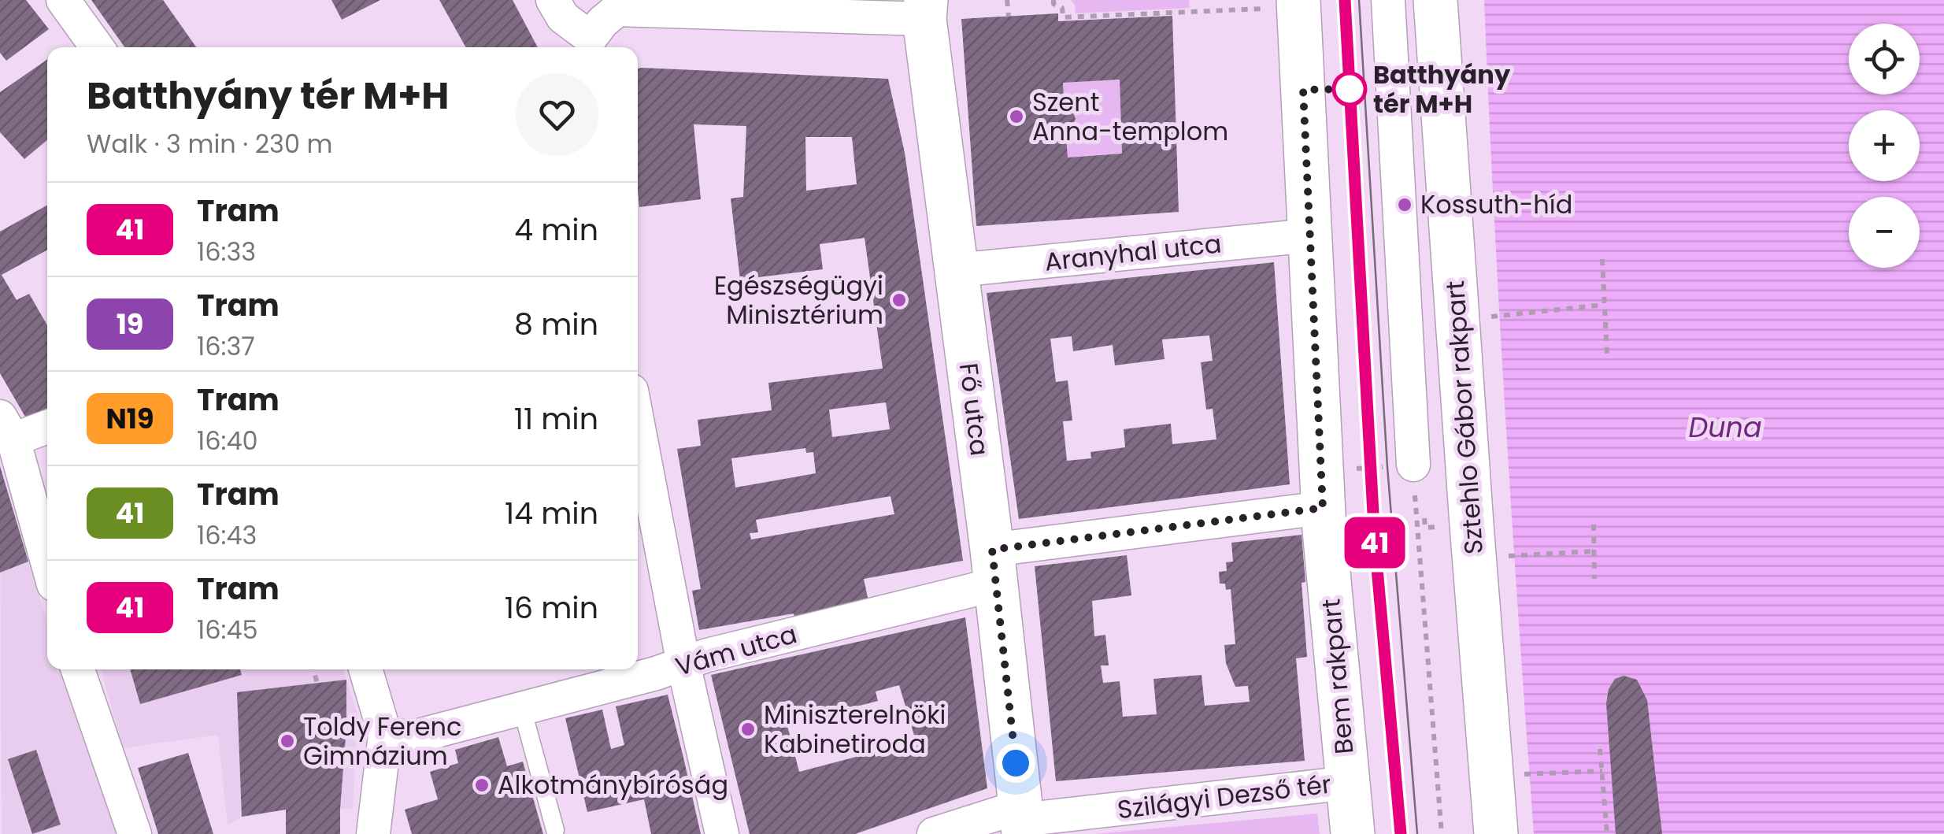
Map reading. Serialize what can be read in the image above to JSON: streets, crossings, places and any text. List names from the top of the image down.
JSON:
{
  "streets": {
    "street": [
      "Aranyhal utca",
      "Fő utca",
      "Sztehlo Gábor rakpart",
      "Vám utca",
      "Bem rakpart",
      "Szilágyi Dezső tér"
    ]
  },
  "crossings": [
    ["Aranyhal utca", "Fő utca"],
    ["Aranyhal utca", "Bem rakpart"],
    ["Fő utca", "Vám utca"],
    ["Fő utca", "Szilágyi Dezső tér"],
    ["Vám utca", "Bem rakpart"],
    ["Bem rakpart", "Szilágyi Dezső tér"]
  ],
  "water": ["Duna"],
  "places": [
    "Batthyány tér M+H",
    "Szent Anna-templom",
    "Kossuth-híd",
    "Egészségügyi Minisztérium",
    "Miniszterelnöki Kabinetiroda",
    "Toldy Ferenc Gimnázium",
    "Alkotmánybíróság"
  ],
  "lines": ["tram line 41"],
  "page": {
    "on_map": "41",
    "map_buttons": ["+", "−"],
    "heading": ["Batthyány tér M+H", "Walk · 3 min · 230 m"],
    "list": [
      {
        "mark": "41",
        "name": "Tram",
        "note": "16:33",
        "value": "4 min"
      },
      {
        "mark": "19",
        "name": "Tram",
        "note": "16:37",
        "value": "8 min"
      },
      {
        "mark": "N19",
        "name": "Tram",
        "note": "16:40",
        "value": "11 min"
      },
      {
        "mark": "41",
        "name": "Tram",
        "note": "16:43",
        "value": "14 min"
      },
      {
        "mark": "41",
        "name": "Tram",
        "note": "16:45",
        "value": "16 min"
      }
    ]
  }
}
